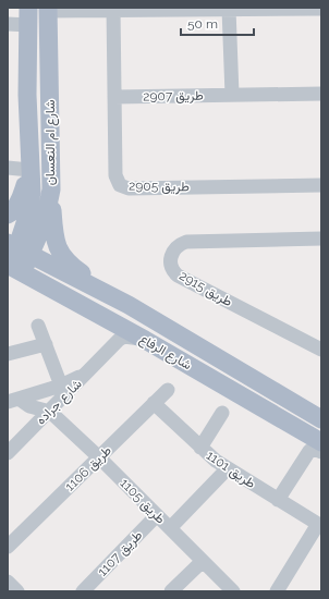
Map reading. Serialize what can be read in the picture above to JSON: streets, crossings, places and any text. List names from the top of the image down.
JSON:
{
  "streets": {
    "main road": ["شارع ام النعسان", "شارع الرفاع"],
    "street": [
      "طريق 2907",
      "طريق 2905",
      "طريق 2915",
      "شارع جراده",
      "طريق 1106",
      "طريق 1101",
      "طريق 1105",
      "طريق 1107"
    ]
  },
  "crossings": [
    ["طريق 2907", "طريق 2905"],
    ["شارع ام النعسان", "شارع الرفاع"],
    ["شارع الرفاع", "شارع جراده"],
    ["شارع جراده", "طريق 1105"],
    ["طريق 1106", "طريق 1101"],
    ["طريق 1106", "طريق 1105"],
    ["طريق 1105", "طريق 1107"]
  ],
  "scale_bar": "50 m"
}
